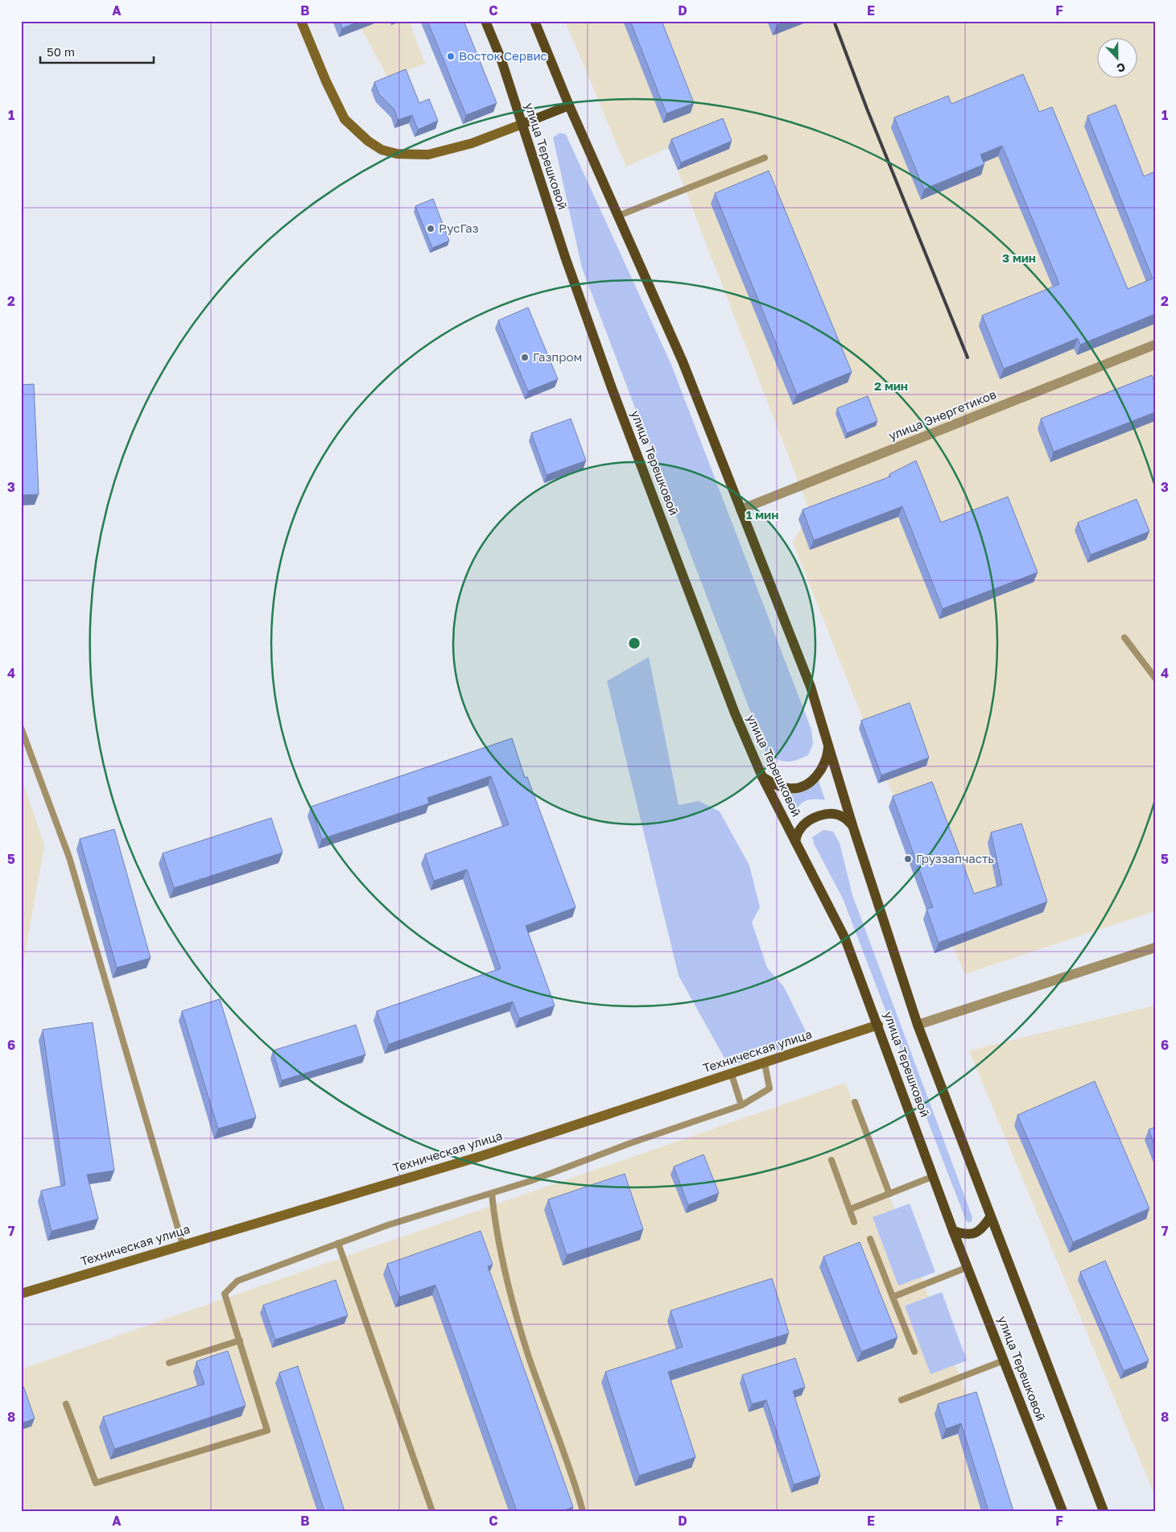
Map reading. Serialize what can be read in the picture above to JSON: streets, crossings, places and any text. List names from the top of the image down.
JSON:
{
  "streets": {
    "main road": ["улица Терешковой"],
    "street": ["улица Энергетиков", "Техническая улица"]
  },
  "crossings": [
    ["улица Терешковой", "улица Энергетиков"],
    ["улица Терешковой", "Техническая улица"]
  ],
  "places": [
    "Восток Сервис",
    "РусГаз",
    "Газпром",
    "Груззапчасть"
  ],
  "scale_bar": "50 m",
  "north": "bottom",
  "grid": {
    "columns": [
      "A",
      "B",
      "C",
      "D",
      "E",
      "F"
    ],
    "rows": [
      "1",
      "2",
      "3",
      "4",
      "5",
      "6",
      "7",
      "8"
    ]
  },
  "rings": ["3 мин", "2 мин", "1 мин"]
}
